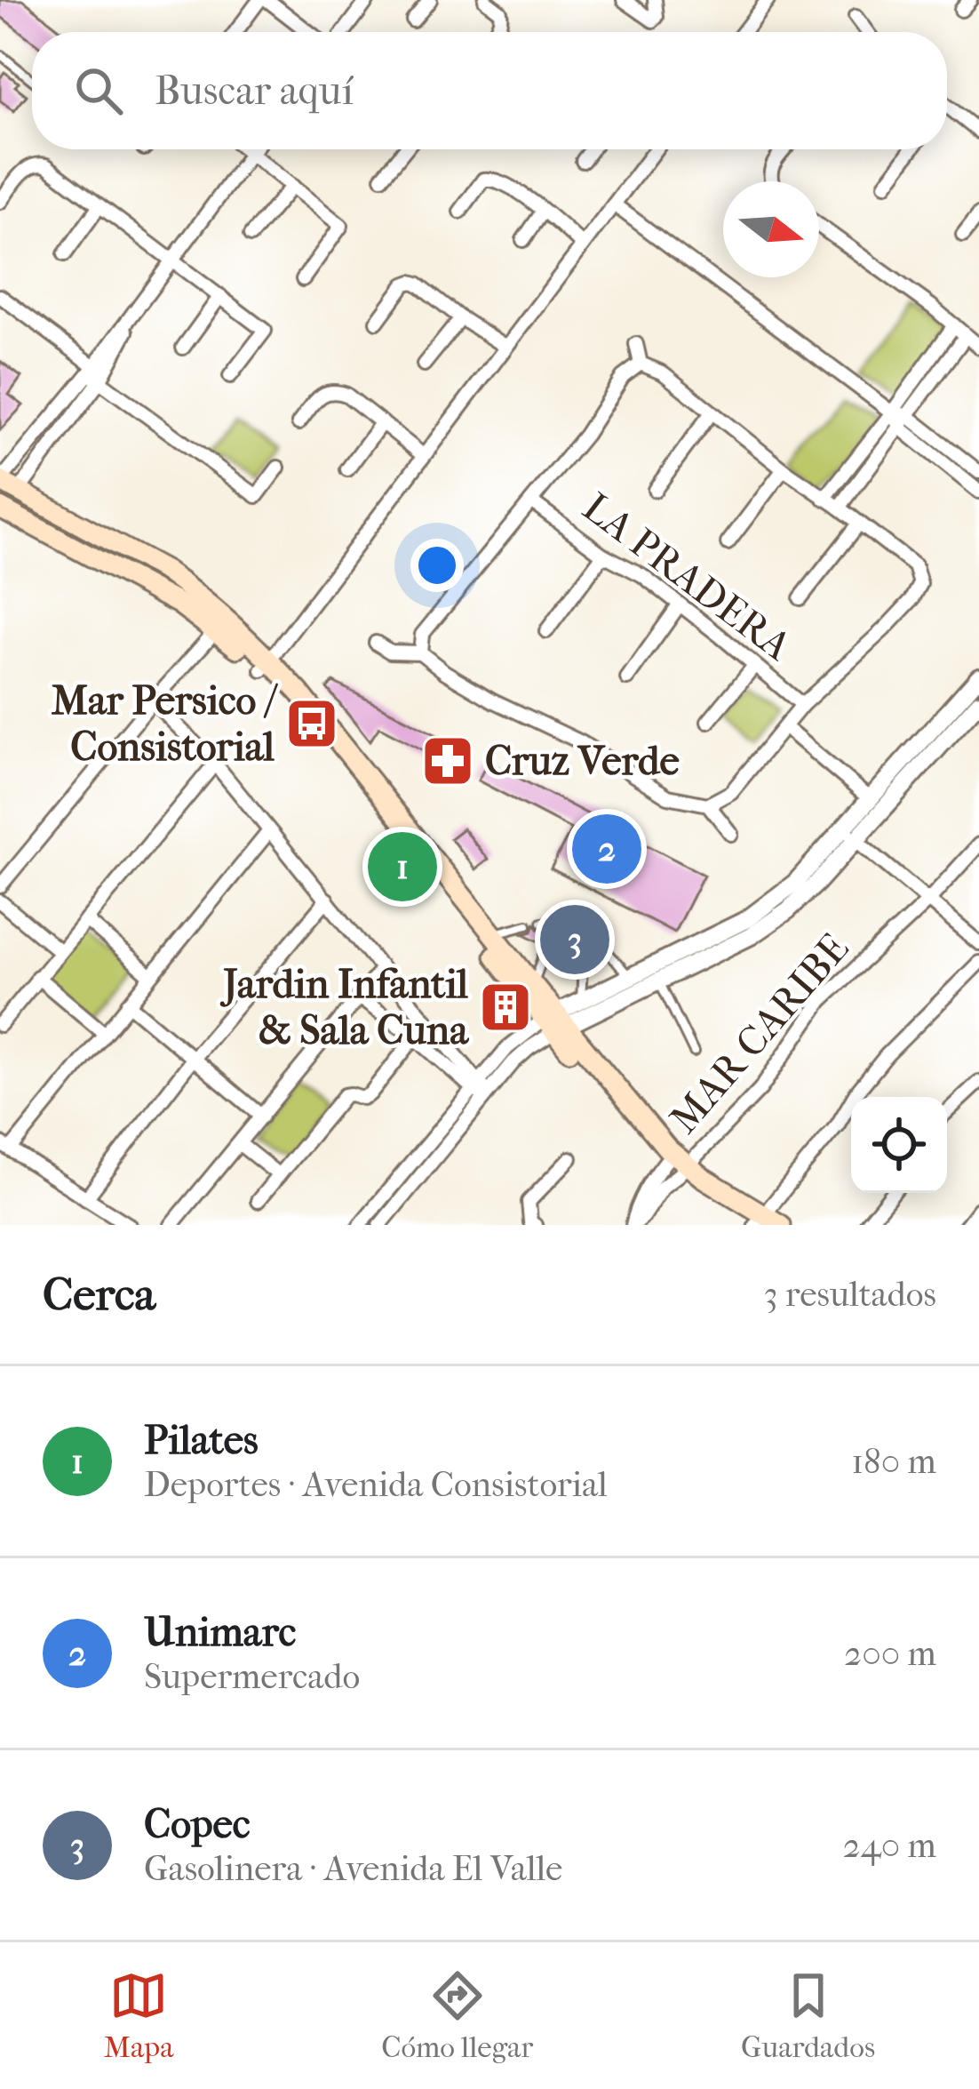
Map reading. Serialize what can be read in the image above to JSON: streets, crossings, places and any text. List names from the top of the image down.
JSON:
{
  "streets": {
    "street": ["LA PRADERA", "MAR CARIBE"]
  },
  "places": {
    "bus stop": ["Mar Persico / Consistorial"],
    "pharmacy": ["Cruz Verde"],
    "building": ["Jardin Infantil & Sala Cuna"]
  },
  "north": "right",
  "page": {
    "search": "Buscar aquí",
    "pins": ["2", "1", "3"],
    "heading": ["Cerca", "3 resultados"],
    "list": [
      {
        "mark": "1",
        "name": "Pilates",
        "note": "Deportes · Avenida Consistorial",
        "value": "180 m"
      },
      {
        "mark": "2",
        "name": "Unimarc",
        "note": "Supermercado",
        "value": "200 m"
      },
      {
        "mark": "3",
        "name": "Copec",
        "note": "Gasolinera · Avenida El Valle",
        "value": "240 m"
      }
    ],
    "nav": ["Mapa", "Cómo llegar", "Guardados"]
  }
}
